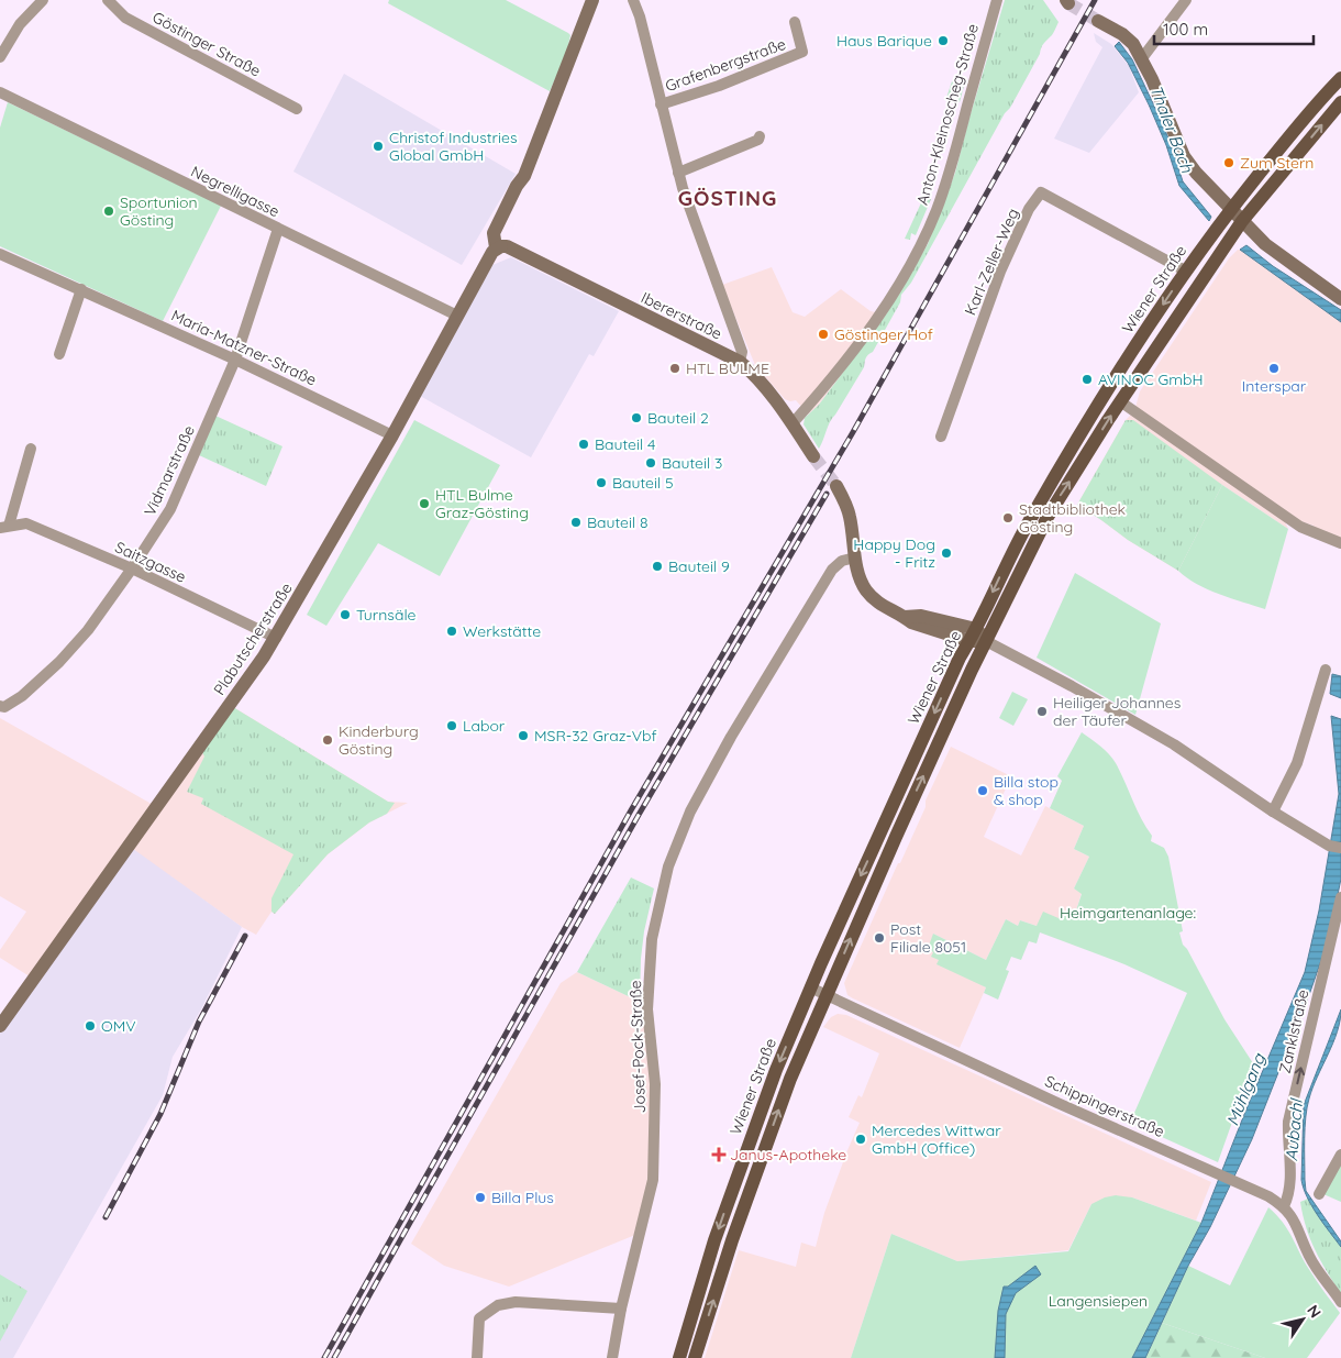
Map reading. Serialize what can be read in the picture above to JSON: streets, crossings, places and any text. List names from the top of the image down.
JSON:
{
  "streets": {
    "main road": ["Wiener Straße"],
    "street": [
      "Göstinger Straße",
      "Grafenbergstraße",
      "Anton-Kleinoscheg-Straße",
      "Negrelligasse",
      "Karl-Zeller-Weg",
      "Ibererstraße",
      "Maria-Matzner-Straße",
      "Vidmarstraße",
      "Saitzgasse",
      "Plabutscherstraße",
      "Zanklstraße",
      "Josef-Pock-Straße",
      "Schippingerstraße"
    ]
  },
  "crossings": [
    ["Grafenbergstraße", "Ibererstraße"],
    ["Anton-Kleinoscheg-Straße", "Ibererstraße"],
    ["Negrelligasse", "Vidmarstraße"],
    ["Negrelligasse", "Plabutscherstraße"],
    ["Karl-Zeller-Weg", "Wiener Straße"],
    ["Wiener Straße", "Schippingerstraße"],
    ["Ibererstraße", "Plabutscherstraße"],
    ["Maria-Matzner-Straße", "Vidmarstraße"],
    ["Maria-Matzner-Straße", "Plabutscherstraße"],
    ["Vidmarstraße", "Saitzgasse"],
    ["Saitzgasse", "Plabutscherstraße"],
    ["Zanklstraße", "Schippingerstraße"]
  ],
  "one_way": ["Zanklstraße"],
  "districts": ["GÖSTING"],
  "water": ["Thaler Bach", "Mühlgang", "Aubachl"],
  "parks": ["Heimgartenanlage:", "Langensiepen"],
  "places": {
    "other": [
      "Haus Barique",
      "Christof Industries Global GmbH",
      "Zum Stern",
      "Sportunion Gösting",
      "Göstinger Hof",
      "HTL BULME",
      "Interspar",
      "AVINOC GmbH",
      "Bauteil 2",
      "Bauteil 4",
      "Bauteil 3",
      "Bauteil 5",
      "HTL Bulme Graz-Gösting",
      "Stadtbibliothek Gösting",
      "Bauteil 8",
      "Happy Dog - Fritz",
      "Bauteil 9",
      "Turnsäle",
      "Werkstätte",
      "Heiliger Johannes der Täufer",
      "Labor",
      "MSR-32 Graz-Vbf",
      "Kinderburg Gösting",
      "Billa stop & shop",
      "Post Filiale 8051",
      "OMV",
      "Mercedes Wittwar GmbH (Office)",
      "Billa Plus"
    ],
    "health": ["Janus-Apotheke"]
  },
  "scale_bar": "100 m",
  "north": "top right"
}
